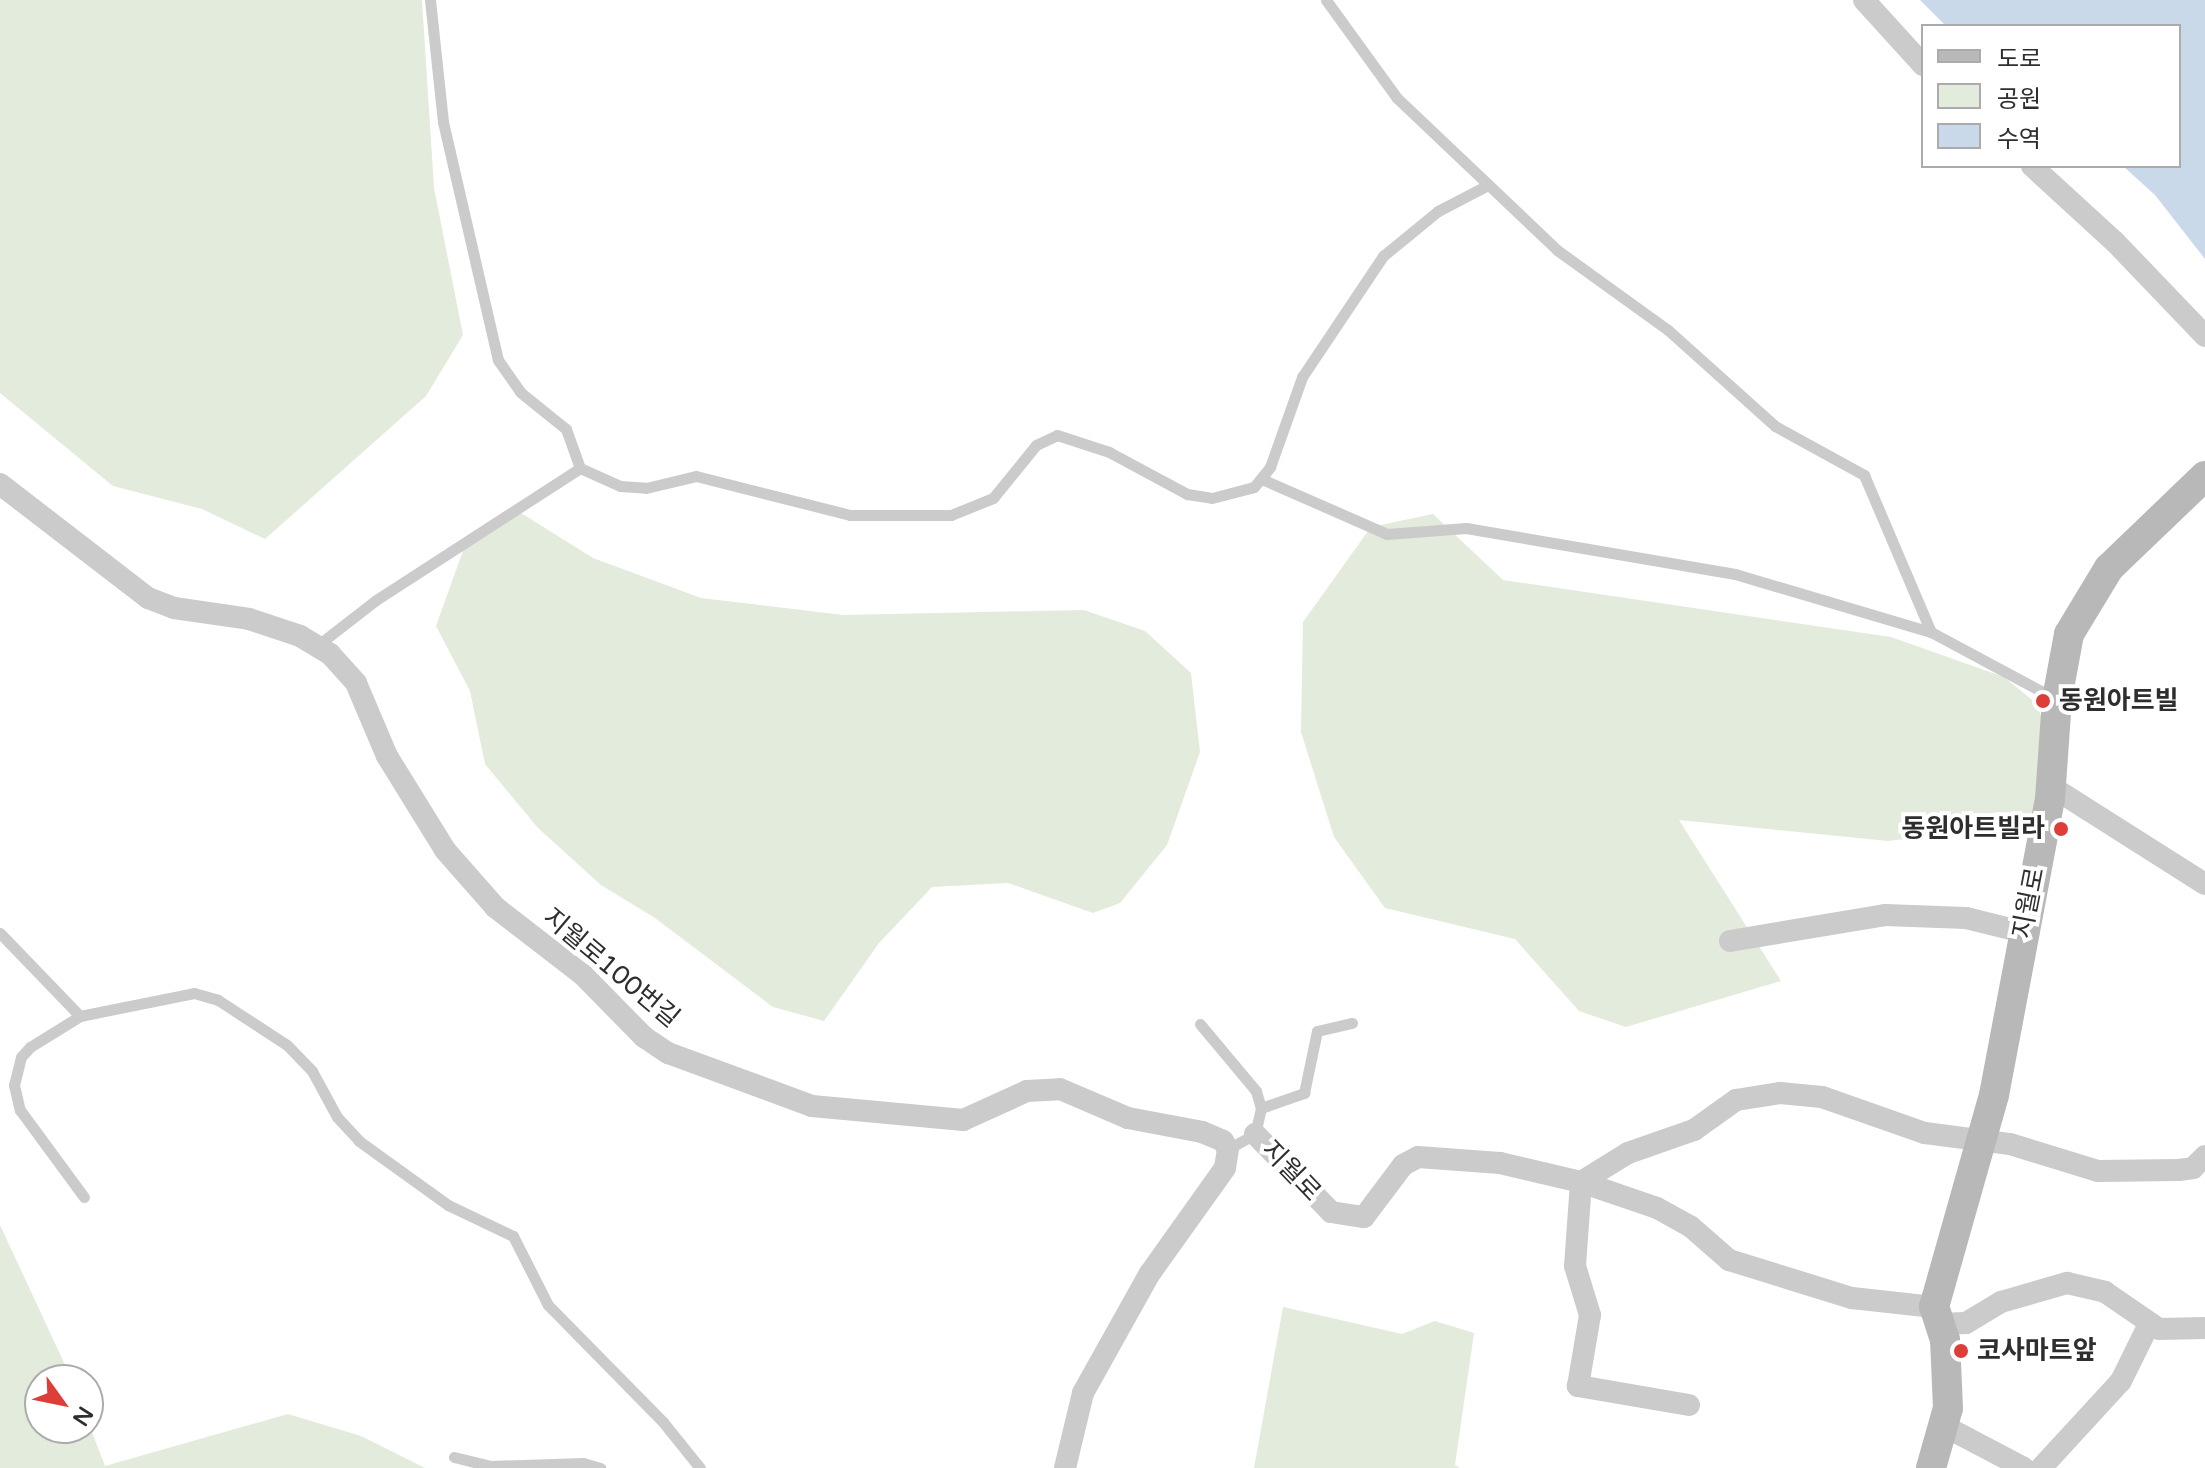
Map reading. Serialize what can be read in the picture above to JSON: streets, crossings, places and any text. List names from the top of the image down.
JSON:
{
  "streets": {
    "street": ["지월로", "지월로100번길"]
  },
  "places": ["동원아트빌", "동원아트빌라", "코사마트앞"],
  "legend": ["도로", "공원", "수역"],
  "north": "bottom right"
}
